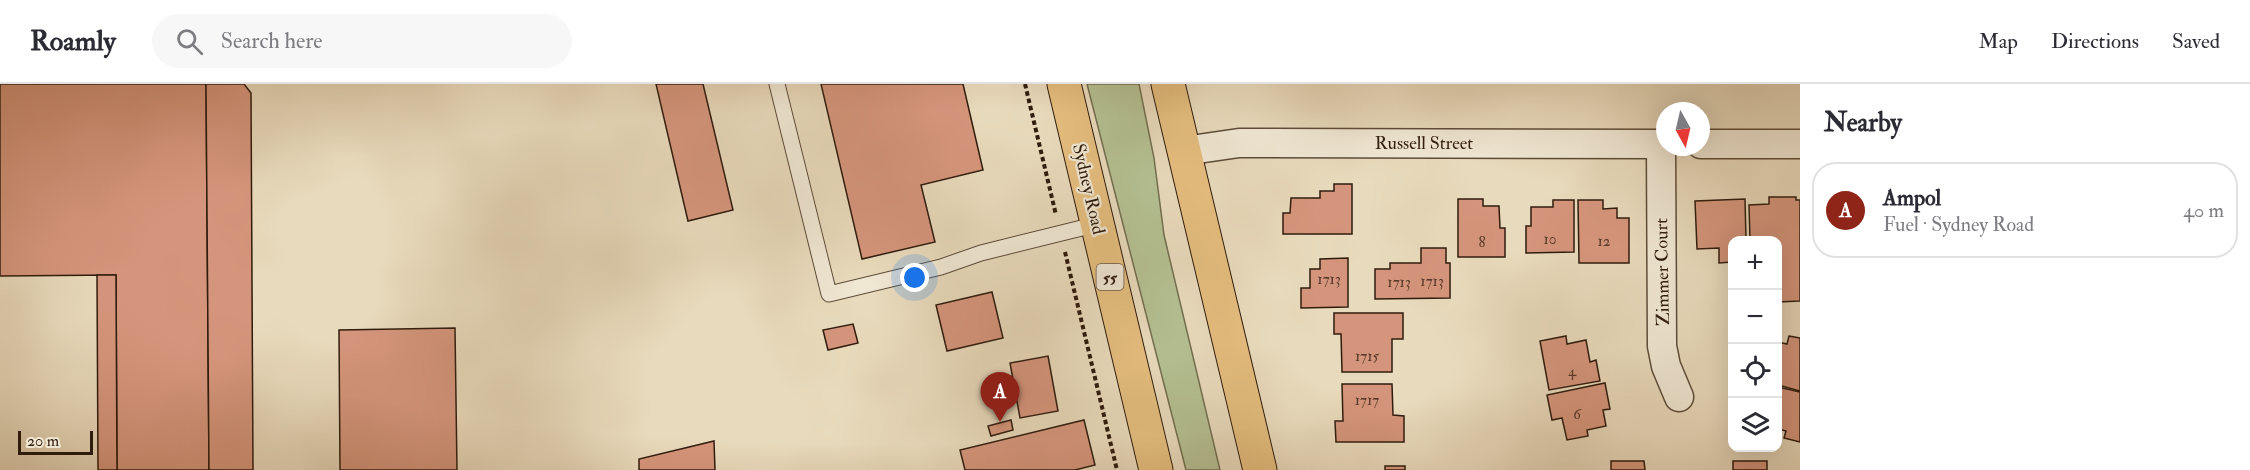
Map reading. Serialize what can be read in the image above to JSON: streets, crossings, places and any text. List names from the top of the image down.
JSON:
{
  "streets": {
    "highway": ["Sydney Road", "55"],
    "street": ["Russell Street", "Zimmer Court"]
  },
  "house_numbers": [
    "10",
    "12",
    "8",
    "1713",
    "1713",
    "1713",
    "1715",
    "4",
    "1717",
    "6"
  ],
  "scale_bar": "20 m",
  "north": "bottom",
  "page": {
    "header": "Roamly",
    "search": "Search here",
    "nav": ["Map", "Directions", "Saved"],
    "heading": "Nearby",
    "list": [
      {
        "mark": "A",
        "name": "Ampol",
        "note": "Fuel · Sydney Road",
        "value": "40 m"
      }
    ],
    "map_buttons": ["+", "−"],
    "pins": "A",
    "scale": "20 m"
  }
}
